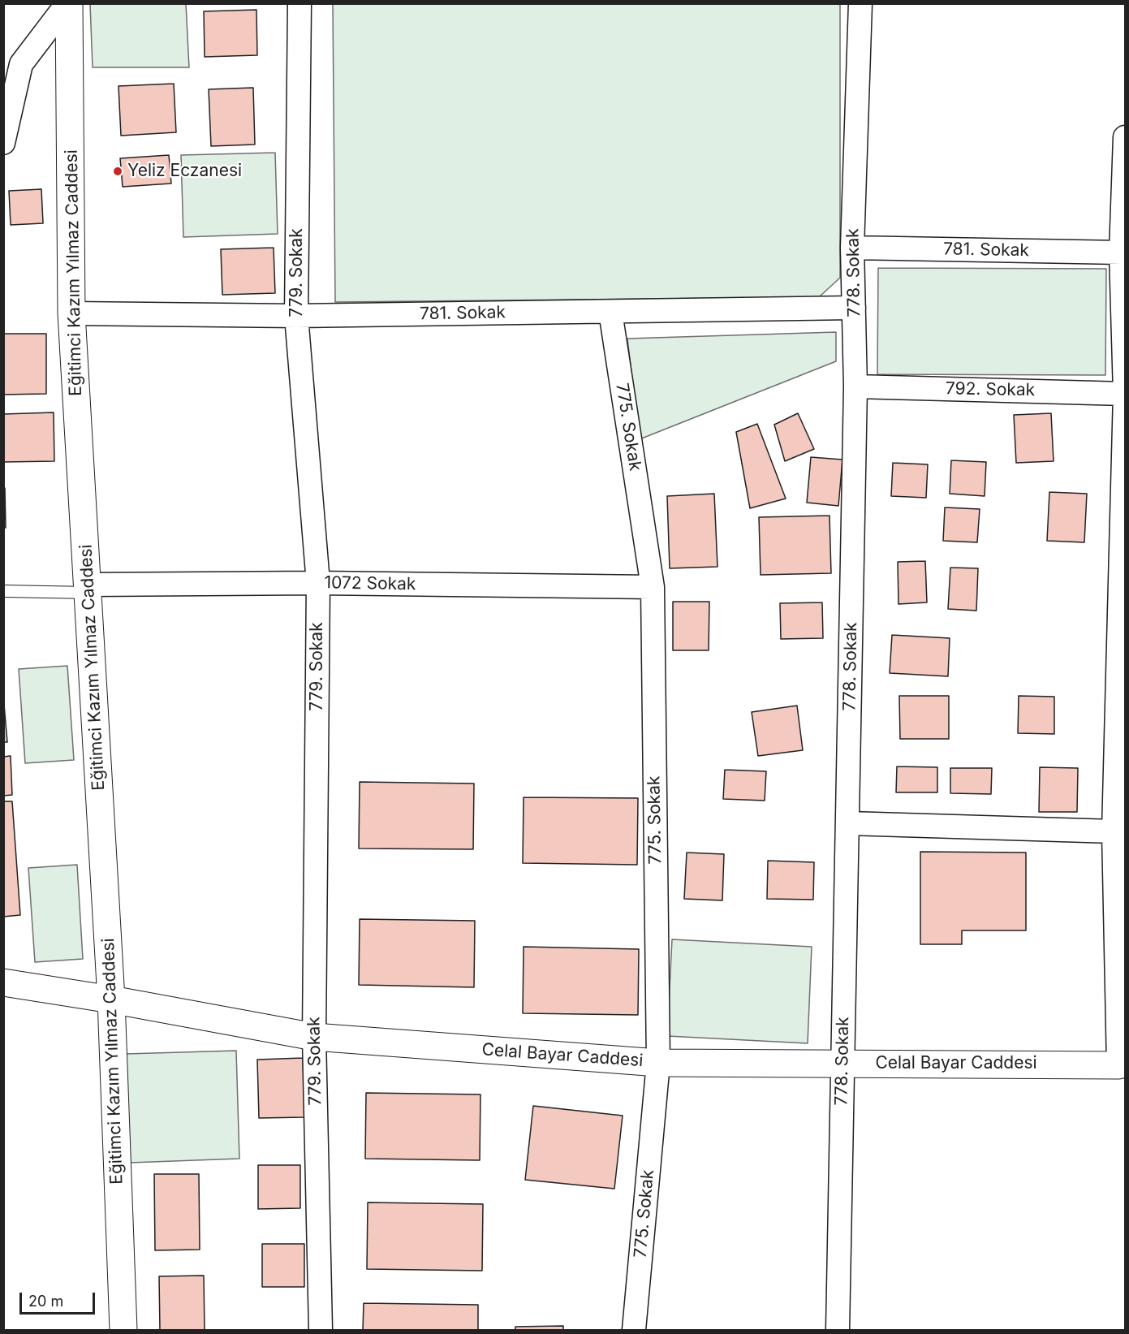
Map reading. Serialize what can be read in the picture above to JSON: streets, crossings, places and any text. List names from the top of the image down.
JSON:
{
  "streets": {
    "street": [
      "781. Sokak",
      "Eğitimci Kazım Yılmaz Caddesi",
      "779. Sokak",
      "778. Sokak",
      "792. Sokak",
      "775. Sokak",
      "1072 Sokak",
      "Celal Bayar Caddesi"
    ]
  },
  "crossings": [
    ["781. Sokak", "Eğitimci Kazım Yılmaz Caddesi"],
    ["781. Sokak", "779. Sokak"],
    ["781. Sokak", "778. Sokak"],
    ["781. Sokak", "775. Sokak"],
    ["Eğitimci Kazım Yılmaz Caddesi", "1072 Sokak"],
    ["Eğitimci Kazım Yılmaz Caddesi", "Celal Bayar Caddesi"],
    ["779. Sokak", "1072 Sokak"],
    ["779. Sokak", "Celal Bayar Caddesi"],
    ["778. Sokak", "792. Sokak"],
    ["778. Sokak", "Celal Bayar Caddesi"],
    ["775. Sokak", "1072 Sokak"],
    ["775. Sokak", "Celal Bayar Caddesi"]
  ],
  "places": ["Yeliz Eczanesi"],
  "scale_bar": "20 m"
}
